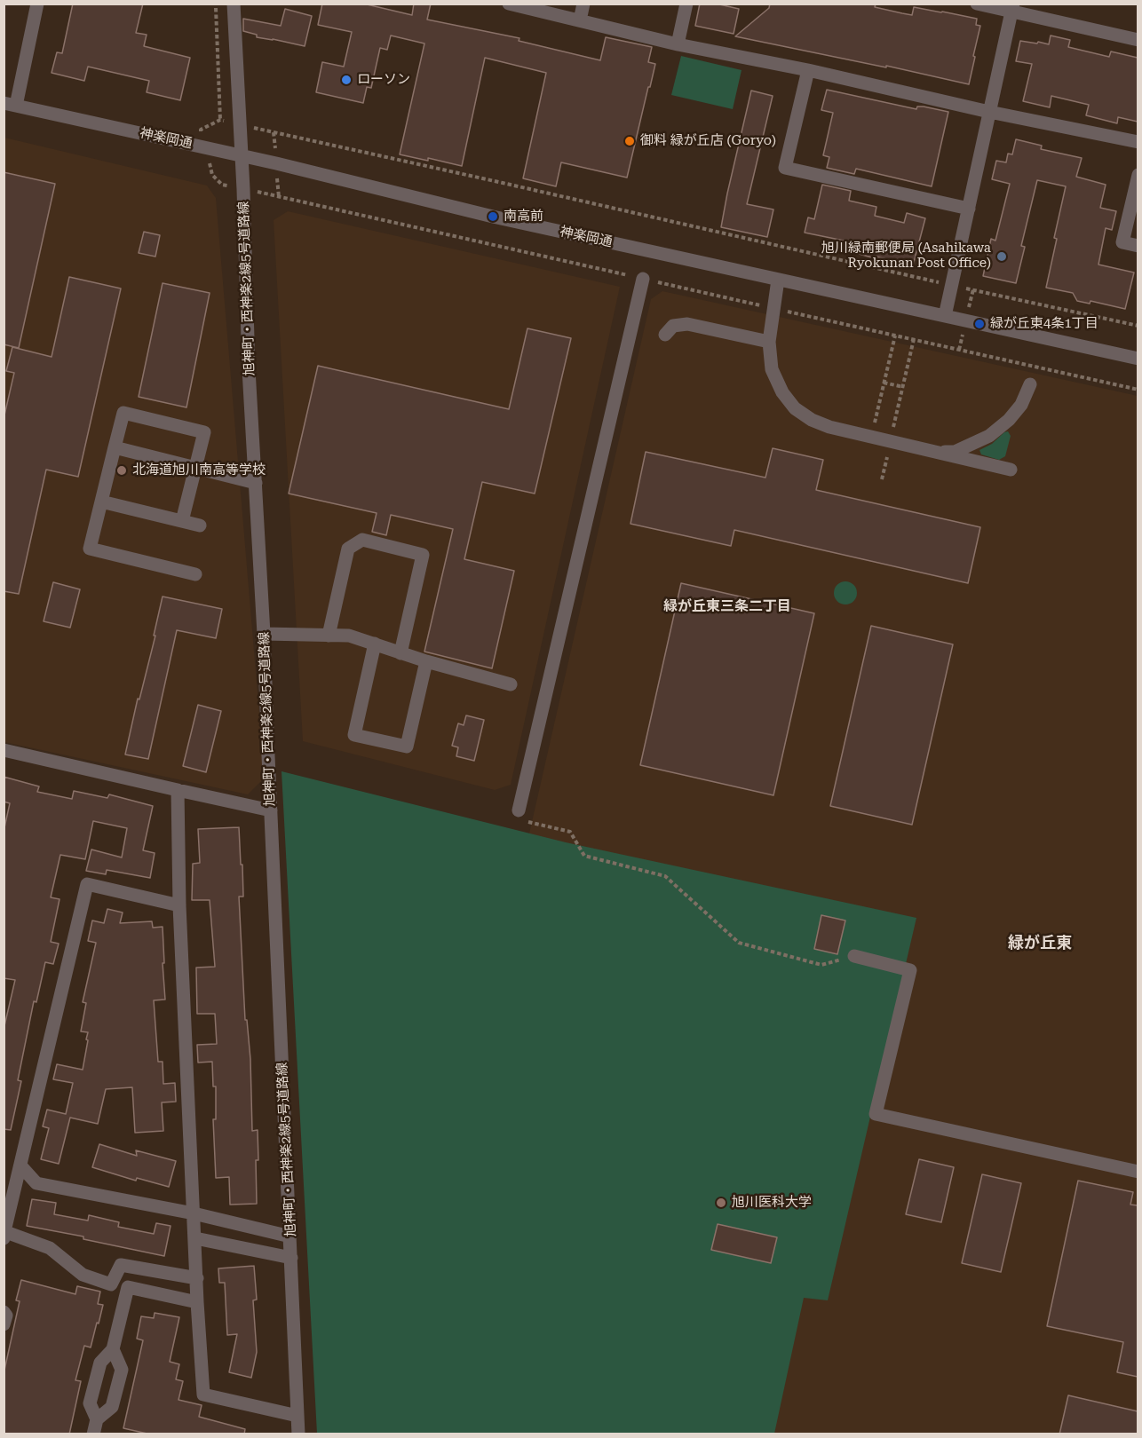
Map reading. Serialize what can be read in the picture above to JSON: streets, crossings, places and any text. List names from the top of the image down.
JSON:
{
  "streets": {
    "street": ["神楽岡通", "旭神町・西神楽2線5号道路線"]
  },
  "crossings": [
    ["神楽岡通", "旭神町・西神楽2線5号道路線"]
  ],
  "districts": ["緑が丘東三条二丁目", "緑が丘東"],
  "places": [
    "ローソン",
    "御料 緑が丘店 (Goryo)",
    "南高前",
    "旭川緑南郵便局 (Asahikawa Ryokunan Post Office)",
    "緑が丘東4条1丁目",
    "北海道旭川南高等学校",
    "旭川医科大学"
  ]
}
